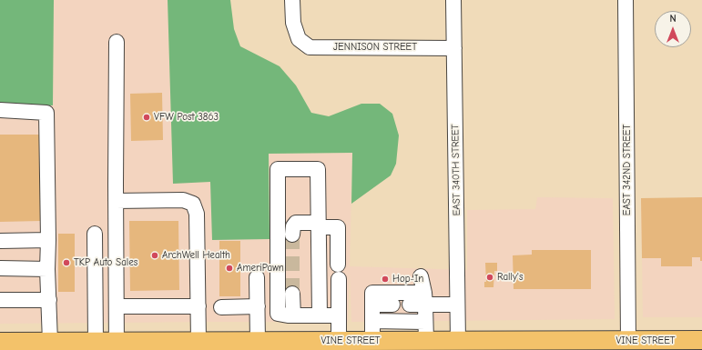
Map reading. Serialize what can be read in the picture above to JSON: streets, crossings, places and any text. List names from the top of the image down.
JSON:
{
  "streets": {
    "main road": ["VINE STREET"],
    "street": ["JENNISON STREET", "EAST 340TH STREET", "EAST 342ND STREET"]
  },
  "crossings": [
    ["JENNISON STREET", "EAST 340TH STREET"],
    ["EAST 340TH STREET", "VINE STREET"],
    ["EAST 342ND STREET", "VINE STREET"]
  ],
  "places": [
    "VFW Post 3863",
    "ArchWell Health",
    "TKP Auto Sales",
    "AmeriPawn",
    "Rally's",
    "Hop-In"
  ],
  "north": "top"
}
